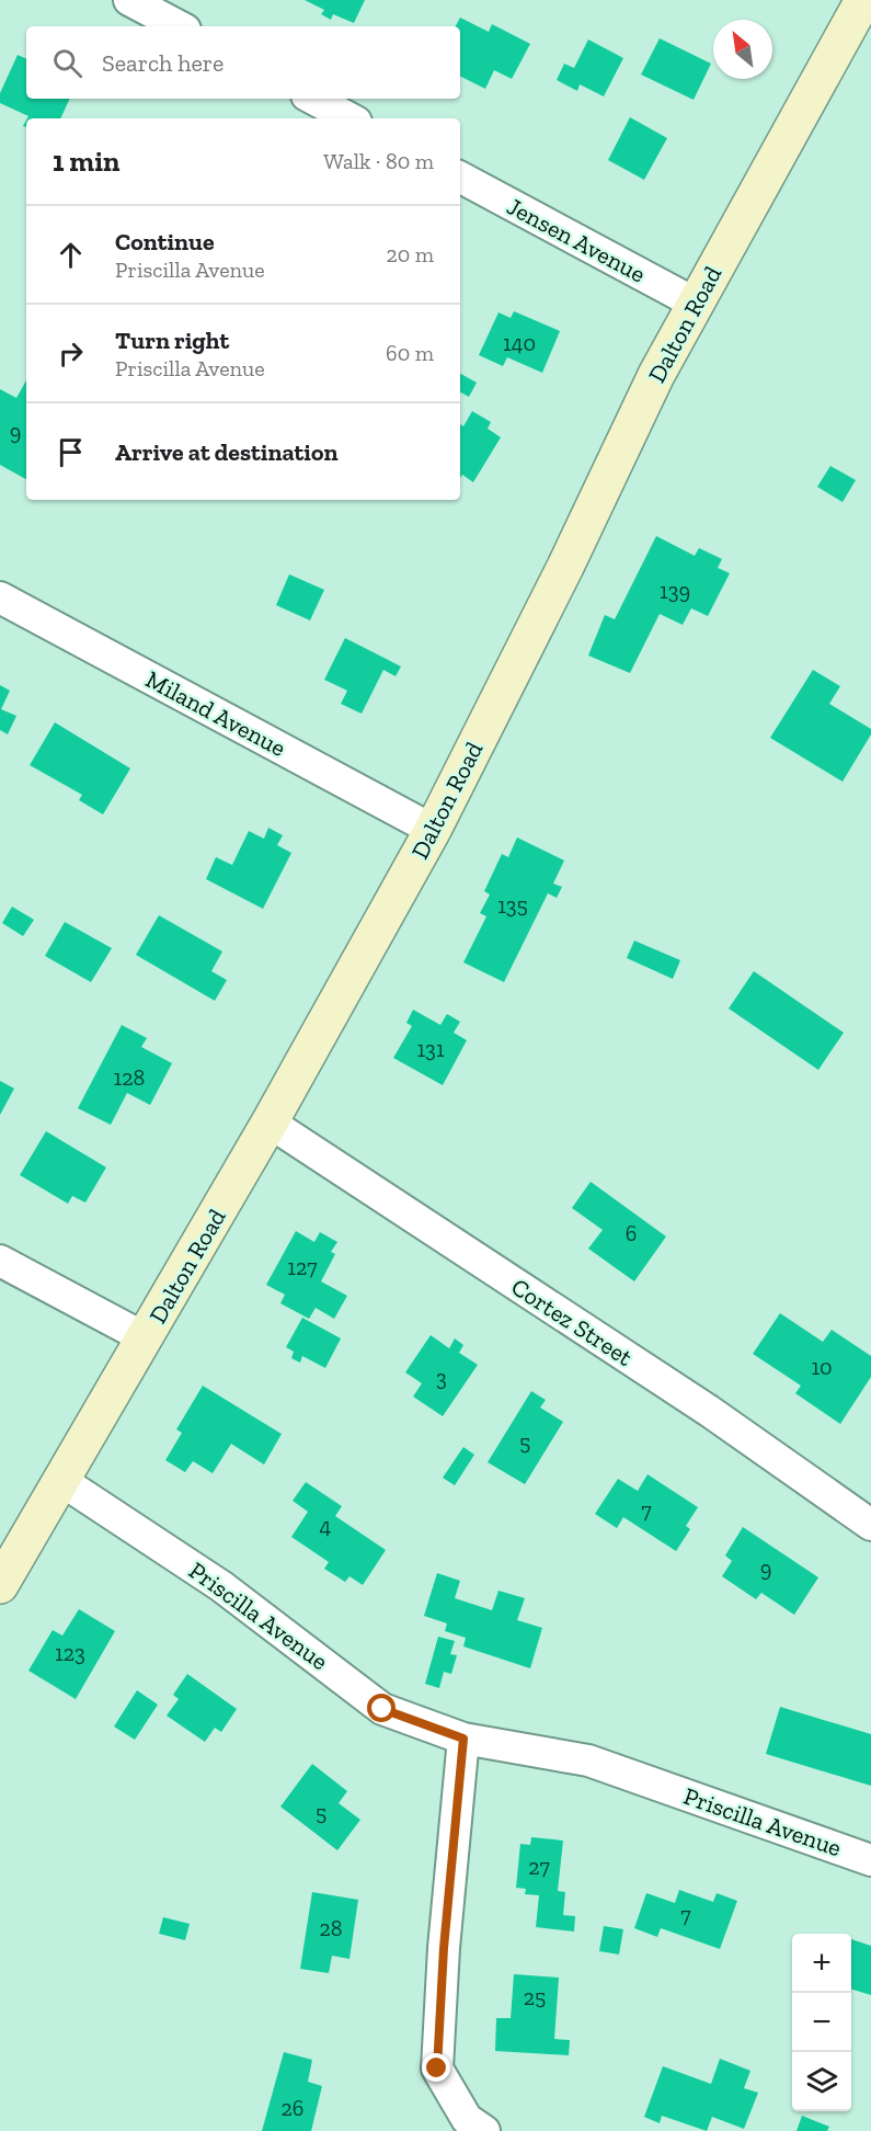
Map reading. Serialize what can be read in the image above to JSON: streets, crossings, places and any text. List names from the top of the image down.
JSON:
{
  "streets": {
    "street": [
      "Jensen Avenue",
      "Dalton Road",
      "Miland Avenue",
      "Cortez Street",
      "Priscilla Avenue"
    ]
  },
  "crossings": [
    ["Jensen Avenue", "Dalton Road"],
    ["Dalton Road", "Miland Avenue"],
    ["Dalton Road", "Cortez Street"],
    ["Dalton Road", "Priscilla Avenue"]
  ],
  "house_numbers": [
    "140",
    "9",
    "139",
    "135",
    "131",
    "128",
    "6",
    "127",
    "10",
    "3",
    "5",
    "7",
    "4",
    "9",
    "123",
    "5",
    "27",
    "7",
    "28",
    "25",
    "26"
  ],
  "north": "top left",
  "page": {
    "search": "Search here",
    "heading": ["1 min", "Walk · 80 m"],
    "list": [
      ["Continue", "Priscilla Avenue", "20 m"],
      ["Turn right", "Priscilla Avenue", "60 m"],
      "Arrive at destination"
    ],
    "map_buttons": ["+", "−"]
  }
}
